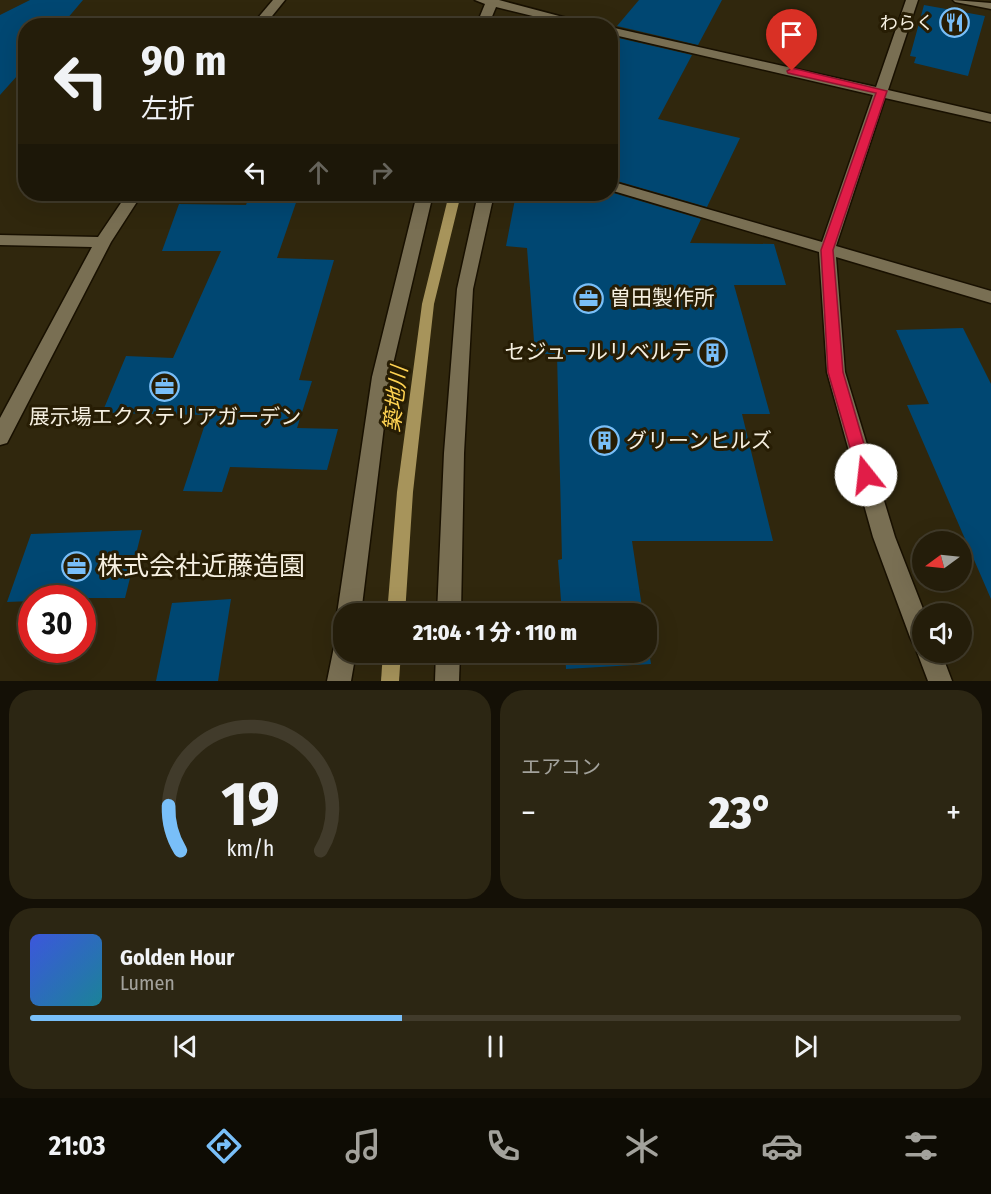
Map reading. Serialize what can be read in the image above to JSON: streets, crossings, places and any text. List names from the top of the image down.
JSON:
{
  "water": ["築地川"],
  "places": {
    "restaurant": ["わらく"],
    "office": ["曽田製作所", "展示場エクステリアガーデン", "株式会社近藤造園"],
    "building": ["セジュールリベルテ", "グリーンヒルズ"]
  },
  "north": "left",
  "page": {
    "turn": ["90 m", "左折"],
    "limit": "30",
    "trip": "21:04 · 1 分 · 110 m",
    "tile": "エアコン",
    "heat": ["−", "23°", "+"],
    "song": ["Golden Hour", "Lumen"],
    "tabs": "21:03",
    "gauge": ["19", "km/h"]
  }
}
